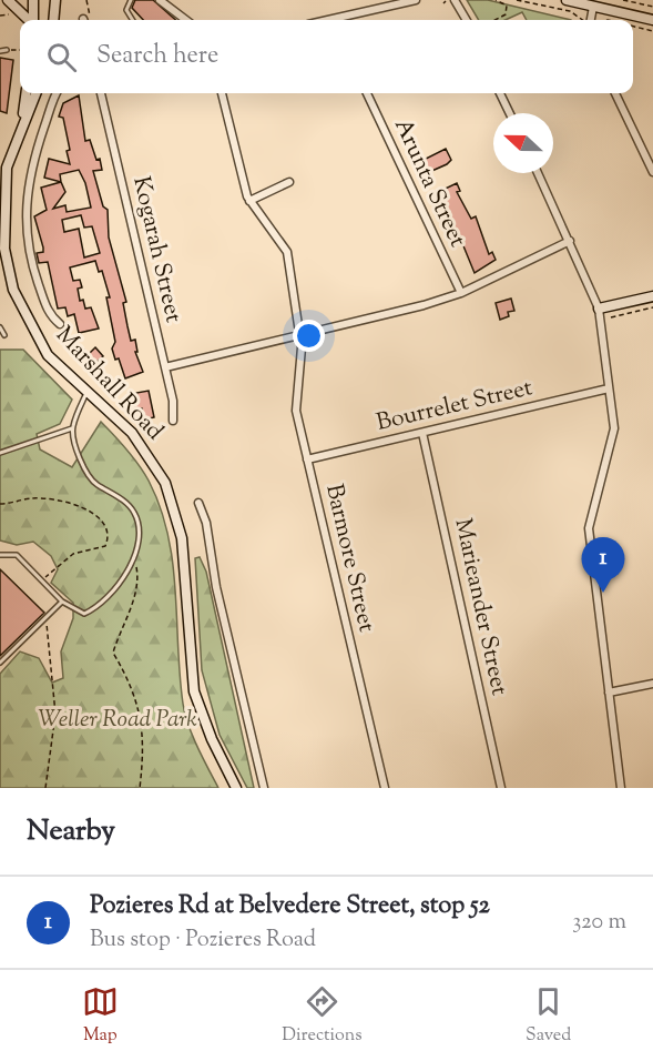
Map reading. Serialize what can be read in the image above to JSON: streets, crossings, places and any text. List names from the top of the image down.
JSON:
{
  "streets": {
    "main road": ["Marshall Road"],
    "street": [
      "Arunta Street",
      "Kogarah Street",
      "Bourrelet Street",
      "Barmore Street",
      "Marieander Street"
    ]
  },
  "crossings": [
    ["Bourrelet Street", "Barmore Street"],
    ["Bourrelet Street", "Marieander Street"]
  ],
  "parks": ["Weller Road Park"],
  "north": "left",
  "page": {
    "search": "Search here",
    "pins": "1",
    "heading": "Nearby",
    "list": [
      {
        "mark": "1",
        "name": "Pozieres Rd at Belvedere Street, stop 52",
        "note": "Bus stop · Pozieres Road",
        "value": "320 m"
      }
    ],
    "nav": ["Map", "Directions", "Saved"]
  }
}
